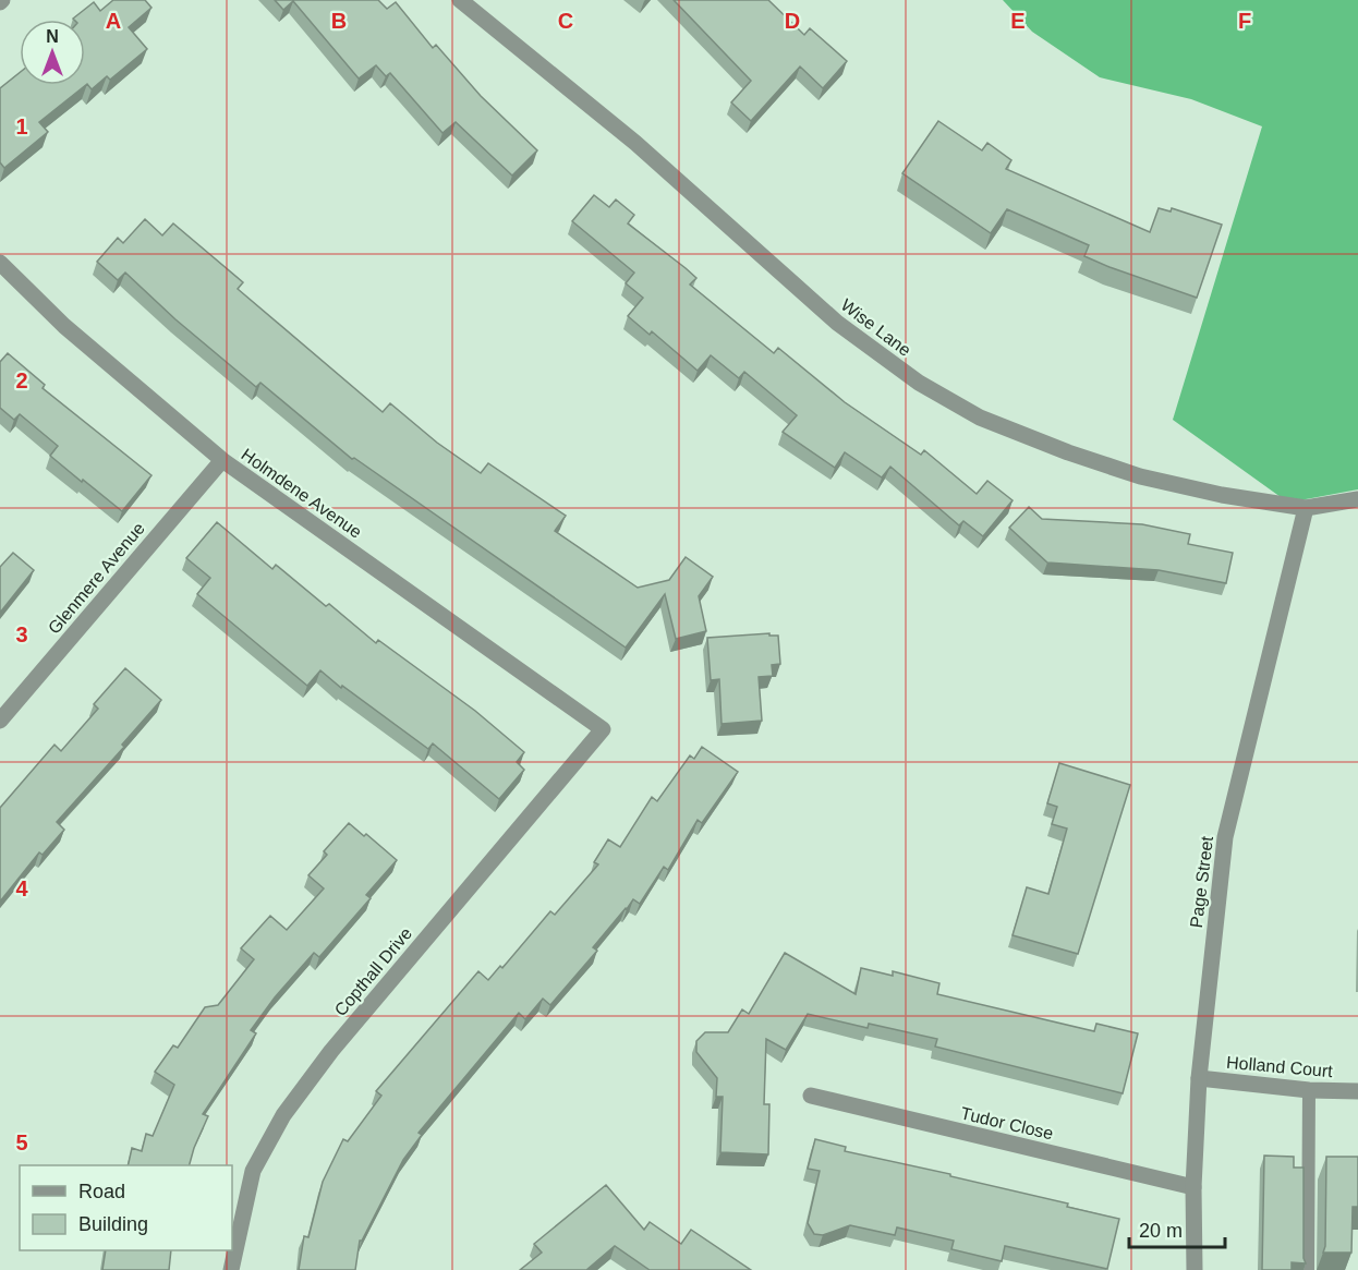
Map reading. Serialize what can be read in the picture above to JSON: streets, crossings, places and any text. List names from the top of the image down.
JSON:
{
  "streets": {
    "street": [
      "Wise Lane",
      "Holmdene Avenue",
      "Glenmere Avenue",
      "Page Street",
      "Copthall Drive",
      "Holland Court",
      "Tudor Close"
    ]
  },
  "crossings": [
    ["Wise Lane", "Page Street"],
    ["Holmdene Avenue", "Glenmere Avenue"],
    ["Holmdene Avenue", "Copthall Drive"],
    ["Page Street", "Holland Court"],
    ["Page Street", "Tudor Close"]
  ],
  "legend": ["Road", "Building"],
  "scale_bar": "20 m",
  "north": "top",
  "grid": {
    "columns": [
      "A",
      "B",
      "C",
      "D",
      "E",
      "F"
    ],
    "rows": [
      "1",
      "2",
      "3",
      "4",
      "5"
    ]
  }
}
